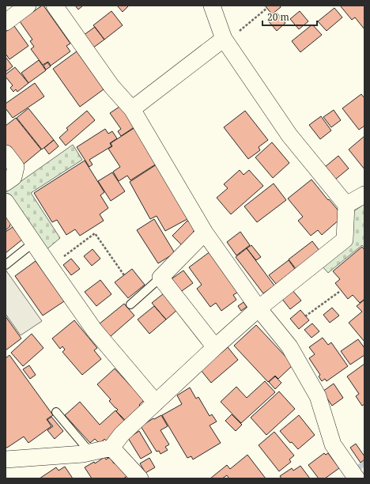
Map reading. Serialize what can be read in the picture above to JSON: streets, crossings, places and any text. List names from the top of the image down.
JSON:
{
  "scale_bar": "20 m"
}
